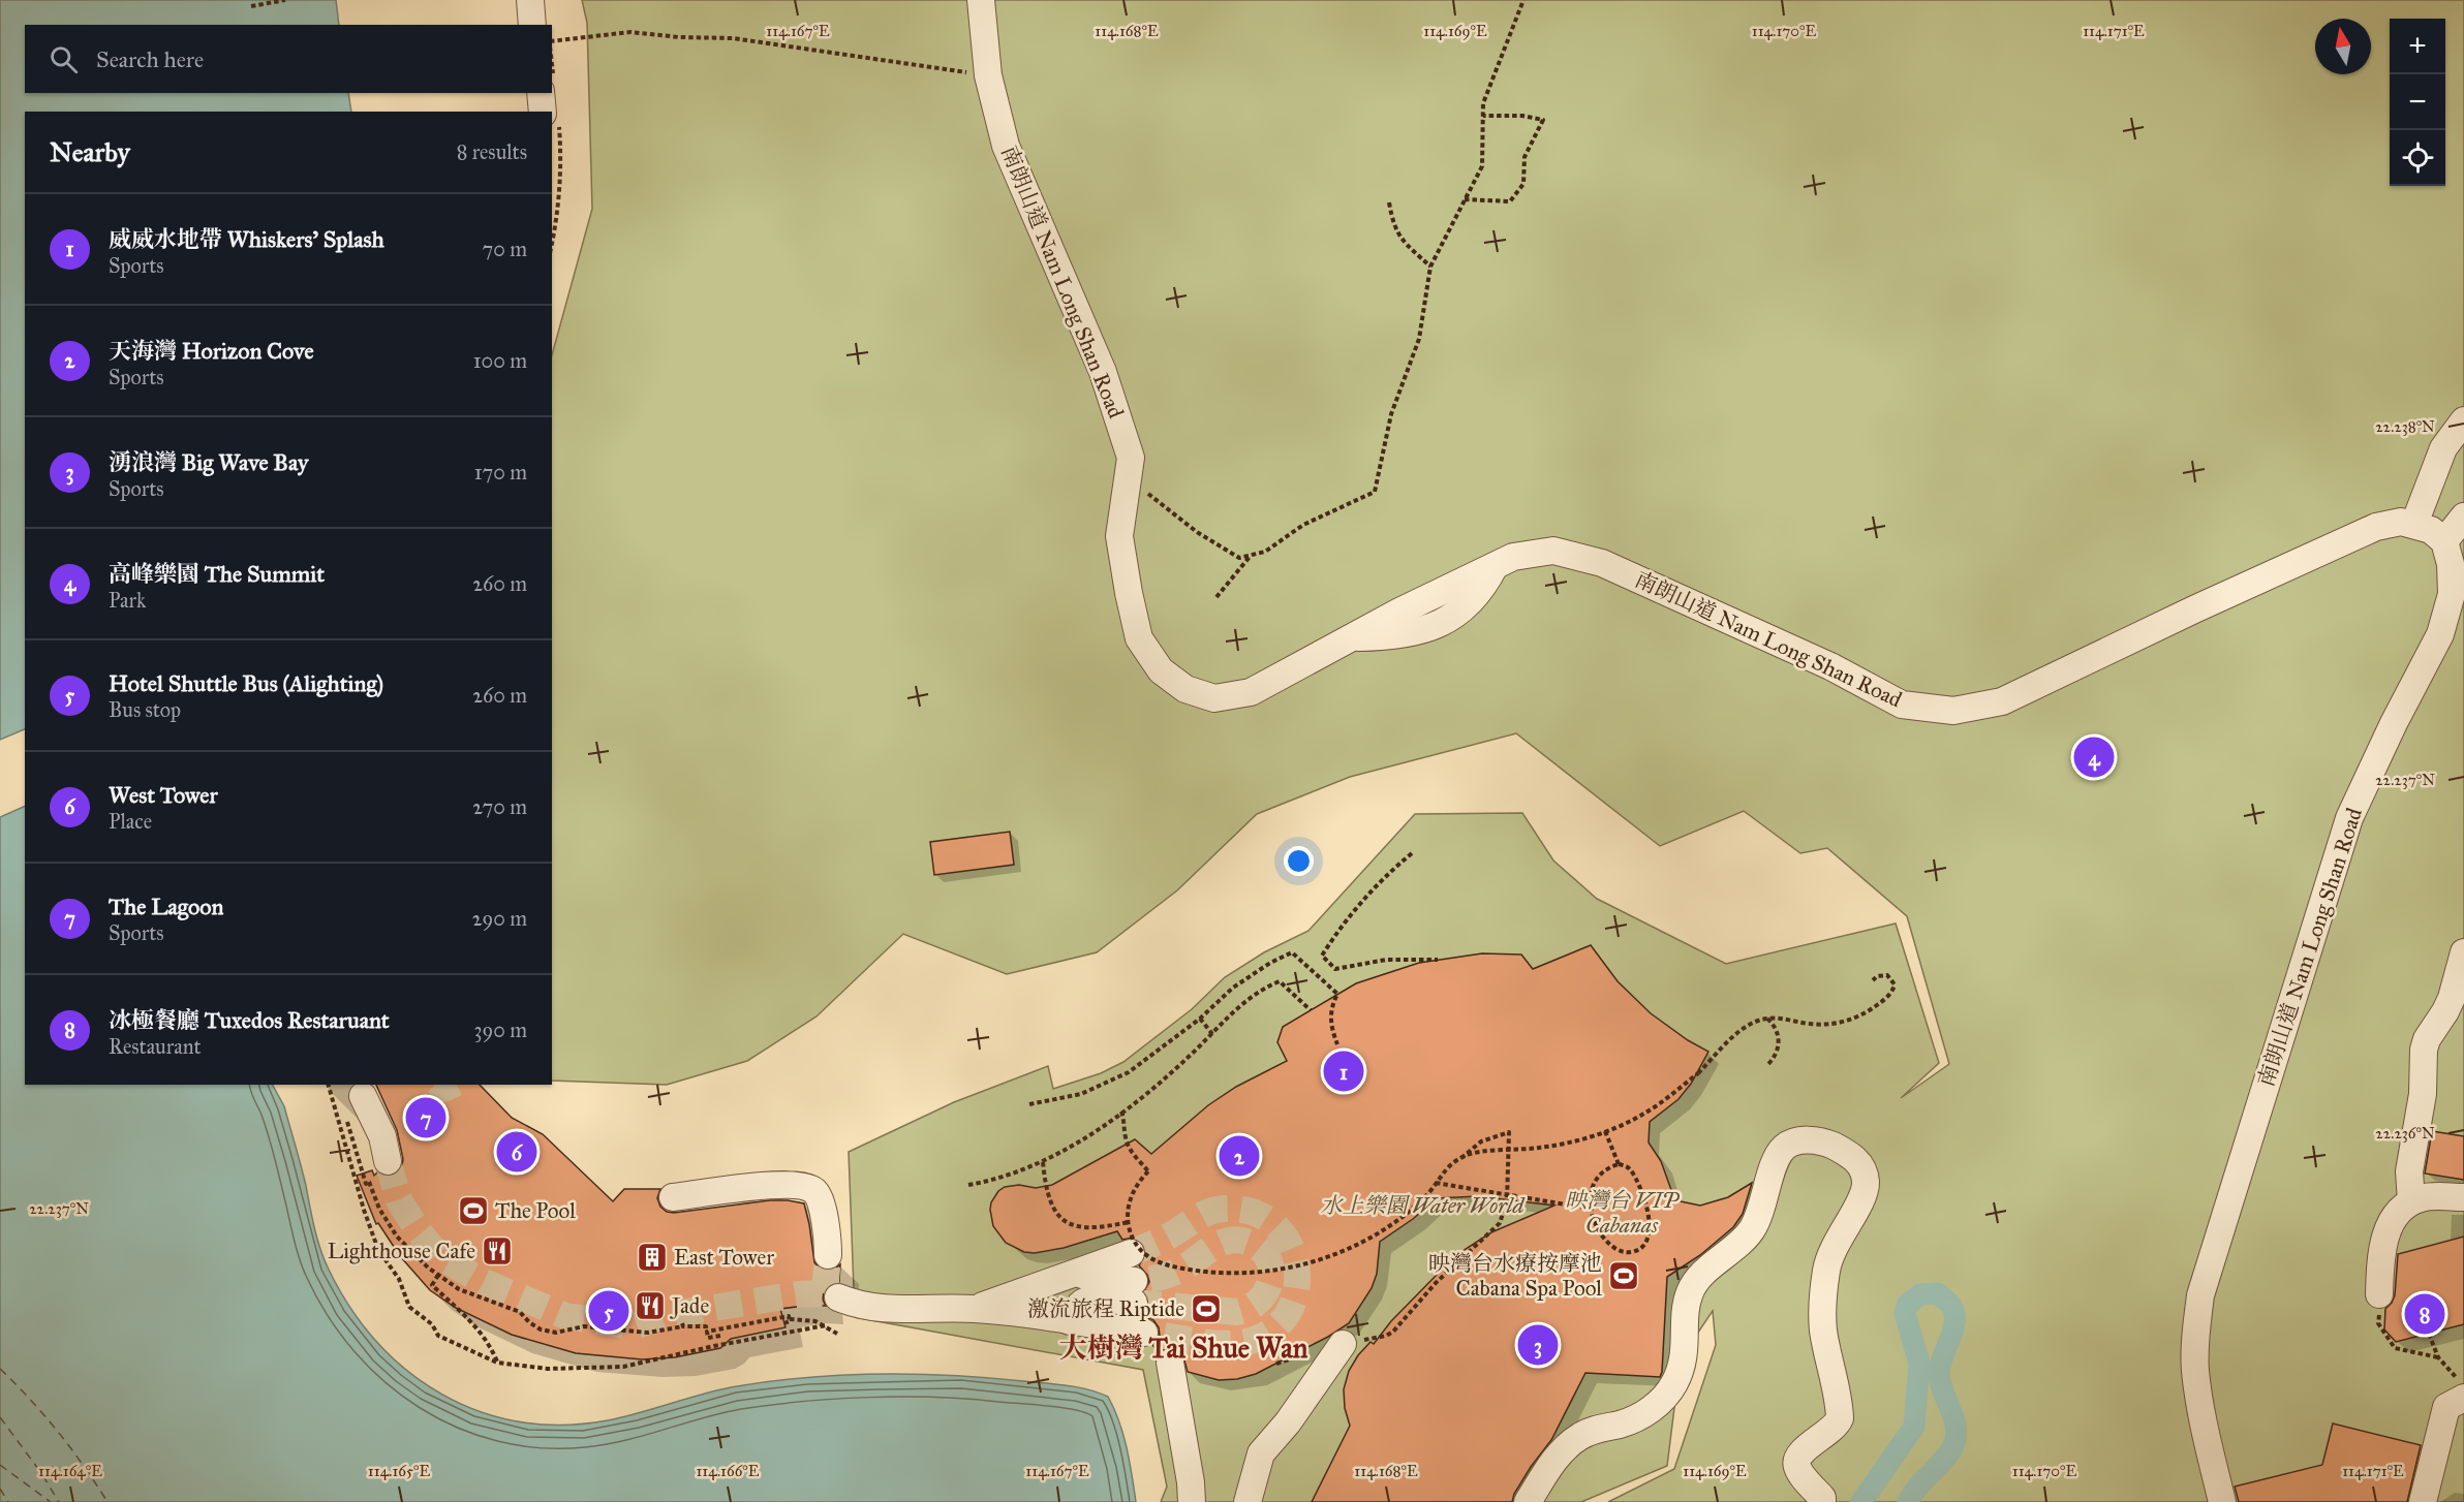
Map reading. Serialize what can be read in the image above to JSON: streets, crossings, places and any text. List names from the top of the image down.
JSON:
{
  "streets": {
    "street": ["南朗山道 Nam Long Shan Road"]
  },
  "districts": ["大樹灣 Tai Shue Wan"],
  "parks": ["映灣台 VIP Cabanas", "水上樂園 Water World"],
  "places": {
    "sports": ["The Pool", "映灣台水療按摩池 Cabana Spa Pool", "激流旅程 Riptide"],
    "restaurant": ["Lighthouse Cafe", "Jade"],
    "building": ["East Tower"]
  },
  "north": "top",
  "page": {
    "map_buttons": ["+", "−"],
    "search": "Search here",
    "heading": ["Nearby", "8 results"],
    "list": [
      {
        "mark": "1",
        "name": "威威水地帶 Whiskers' Splash",
        "note": "Sports",
        "value": "70 m"
      },
      {
        "mark": "2",
        "name": "天海灣 Horizon Cove",
        "note": "Sports",
        "value": "100 m"
      },
      {
        "mark": "3",
        "name": "湧浪灣 Big Wave Bay",
        "note": "Sports",
        "value": "170 m"
      },
      {
        "mark": "4",
        "name": "高峰樂園 The Summit",
        "note": "Park",
        "value": "260 m"
      },
      {
        "mark": "5",
        "name": "Hotel Shuttle Bus (Alighting)",
        "note": "Bus stop",
        "value": "260 m"
      },
      {
        "mark": "6",
        "name": "West Tower",
        "note": "Place",
        "value": "270 m"
      },
      {
        "mark": "7",
        "name": "The Lagoon",
        "note": "Sports",
        "value": "290 m"
      },
      {
        "mark": "8",
        "name": "冰極餐廳 Tuxedos Restaruant",
        "note": "Restaurant",
        "value": "390 m"
      }
    ],
    "pins": [
      "4",
      "1",
      "7",
      "6",
      "2",
      "5",
      "8",
      "3"
    ]
  },
  "coordinates": [
    "114.167°E",
    "114.168°E",
    "114.169°E",
    "114.170°E",
    "114.171°E",
    "22.238°N",
    "22.237°N",
    "22.236°N",
    "114.164°E",
    "114.165°E",
    "114.166°E"
  ]
}
